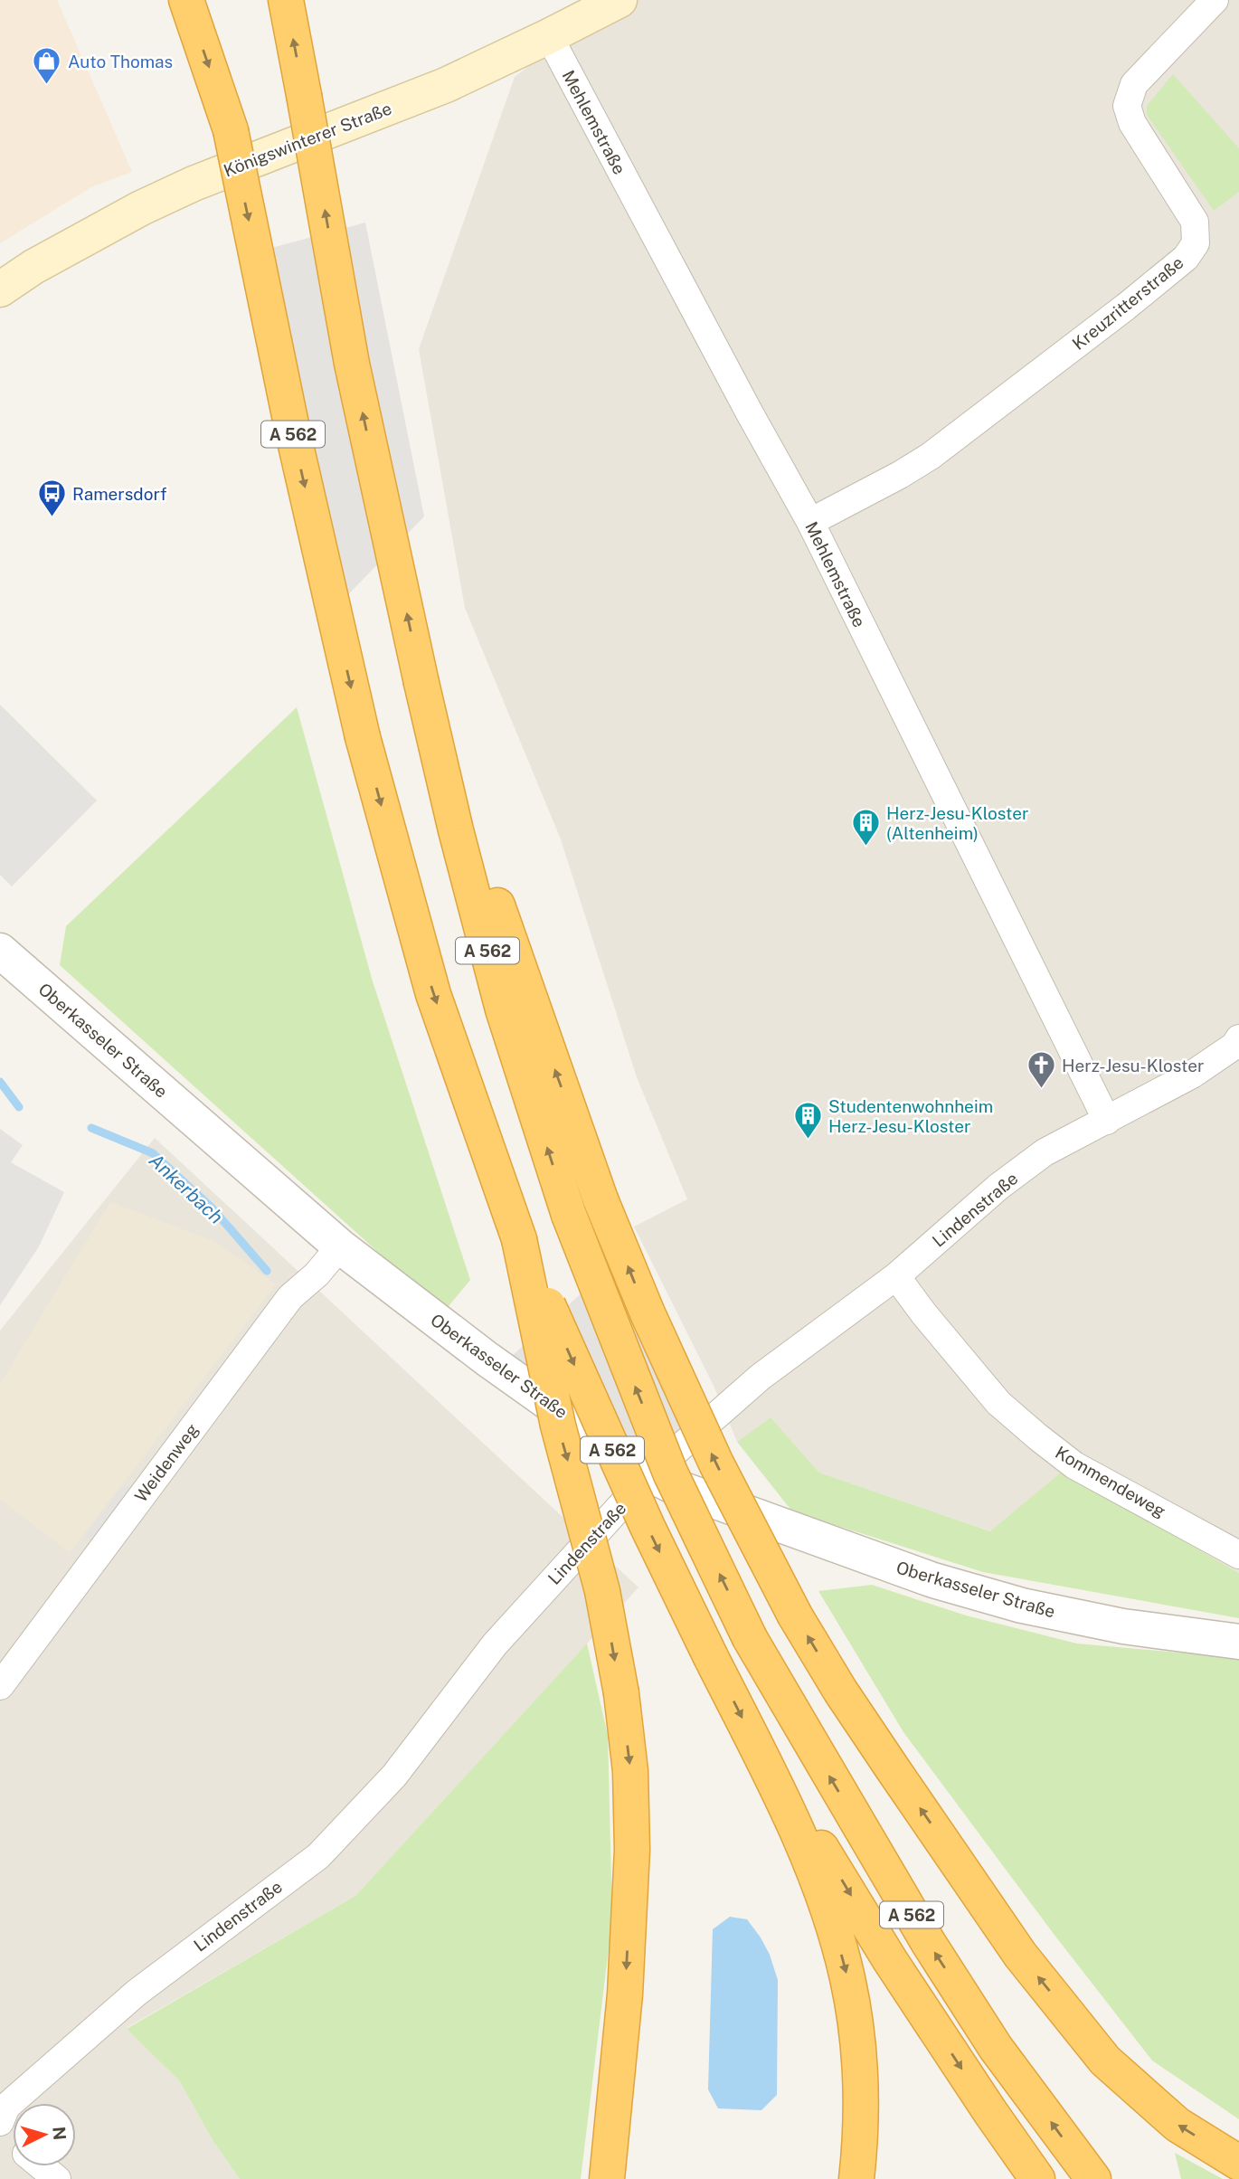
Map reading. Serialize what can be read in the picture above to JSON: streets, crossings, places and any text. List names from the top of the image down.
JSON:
{
  "streets": {
    "highway": ["A 562"],
    "main road": ["Königswinterer Straße"],
    "street": [
      "Mehlemstraße",
      "Kreuzritterstraße",
      "Oberkasseler Straße",
      "Lindenstraße",
      "Weidenweg",
      "Kommendeweg"
    ]
  },
  "crossings": [
    ["Mehlemstraße", "Königswinterer Straße"],
    ["Mehlemstraße", "Kreuzritterstraße"],
    ["Mehlemstraße", "Lindenstraße"],
    ["Oberkasseler Straße", "Lindenstraße"],
    ["Oberkasseler Straße", "Weidenweg"],
    ["Lindenstraße", "Kommendeweg"]
  ],
  "water": ["Ankerbach"],
  "places": {
    "shop": ["Auto Thomas"],
    "bus stop": ["Ramersdorf"],
    "building": ["Herz-Jesu-Kloster (Altenheim)", "Studentenwohnheim Herz-Jesu-Kloster"],
    "church": ["Herz-Jesu-Kloster"]
  },
  "north": "right"
}
